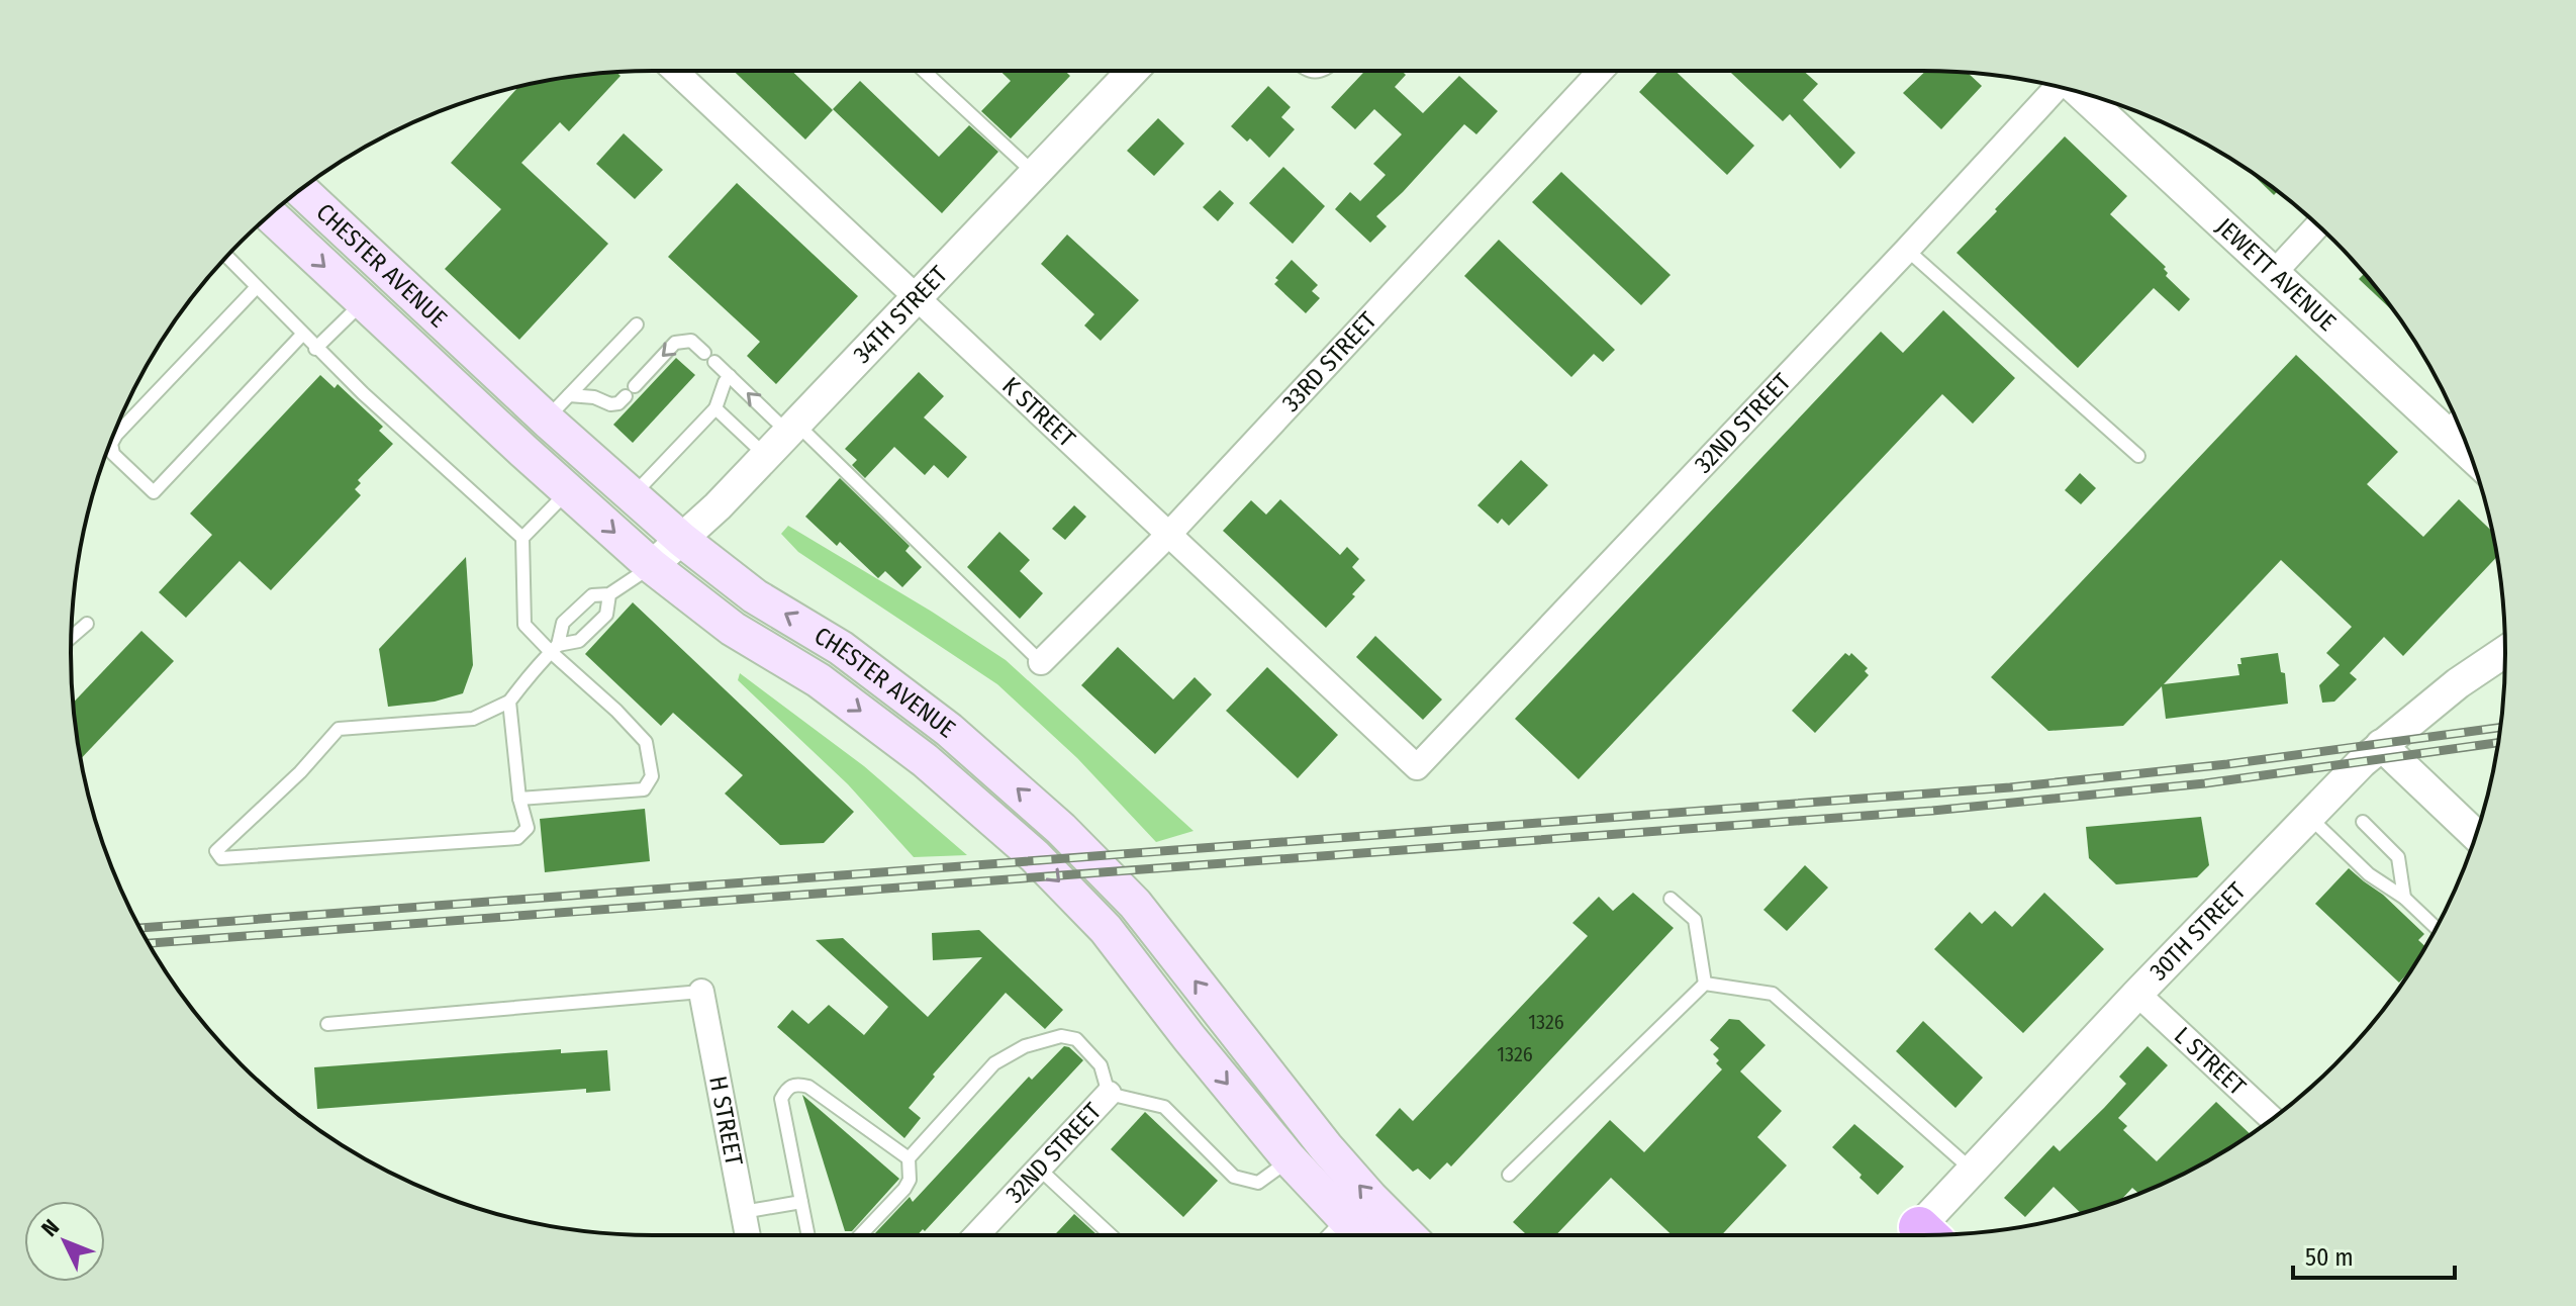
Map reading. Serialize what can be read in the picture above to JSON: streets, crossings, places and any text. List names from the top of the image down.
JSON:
{
  "streets": {
    "main road": ["CHESTER AVENUE"],
    "street": [
      "JEWETT AVENUE",
      "34TH STREET",
      "33RD STREET",
      "K STREET",
      "32ND STREET",
      "30TH STREET",
      "L STREET",
      "H STREET"
    ]
  },
  "crossings": [
    ["CHESTER AVENUE", "34TH STREET"],
    ["34TH STREET", "K STREET"],
    ["33RD STREET", "K STREET"],
    ["K STREET", "32ND STREET"],
    ["30TH STREET", "L STREET"]
  ],
  "house_numbers": ["1326", "1326"],
  "scale_bar": "50 m",
  "north": "top left"
}
